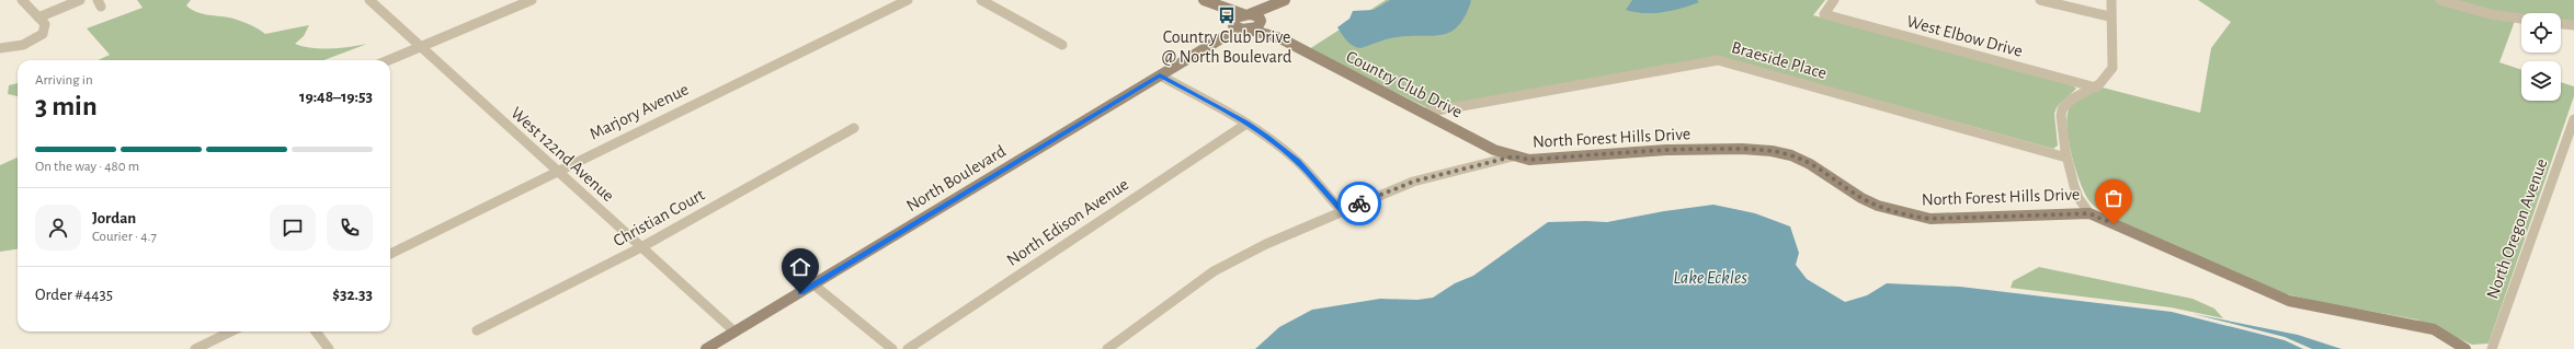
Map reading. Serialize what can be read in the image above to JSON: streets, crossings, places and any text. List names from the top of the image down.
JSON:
{
  "streets": {
    "street": [
      "West Elbow Drive",
      "Braeside Place",
      "Country Club Drive",
      "Marjory Avenue",
      "North Forest Hills Drive",
      "West 122nd Avenue",
      "North Boulevard",
      "Christian Court",
      "North Edison Avenue",
      "North Oregon Avenue"
    ]
  },
  "crossings": [
    ["West Elbow Drive", "North Forest Hills Drive"],
    ["Braeside Place", "Country Club Drive"],
    ["Braeside Place", "North Forest Hills Drive"],
    ["Country Club Drive", "North Forest Hills Drive"],
    ["Country Club Drive", "North Boulevard"],
    ["Marjory Avenue", "West 122nd Avenue"],
    ["West 122nd Avenue", "North Boulevard"],
    ["West 122nd Avenue", "Christian Court"]
  ],
  "water": ["Lake Eckles"],
  "places": {
    "bus stop": ["Country Club Drive @ North Boulevard"]
  },
  "page": {
    "heading": ["3 min", "Arriving in", "19:48–19:53"],
    "panel": [
      "Jordan",
      "Courier · 4.7",
      "Order #4435",
      "$32.33"
    ],
    "bar": "On the way · 480 m"
  }
}
